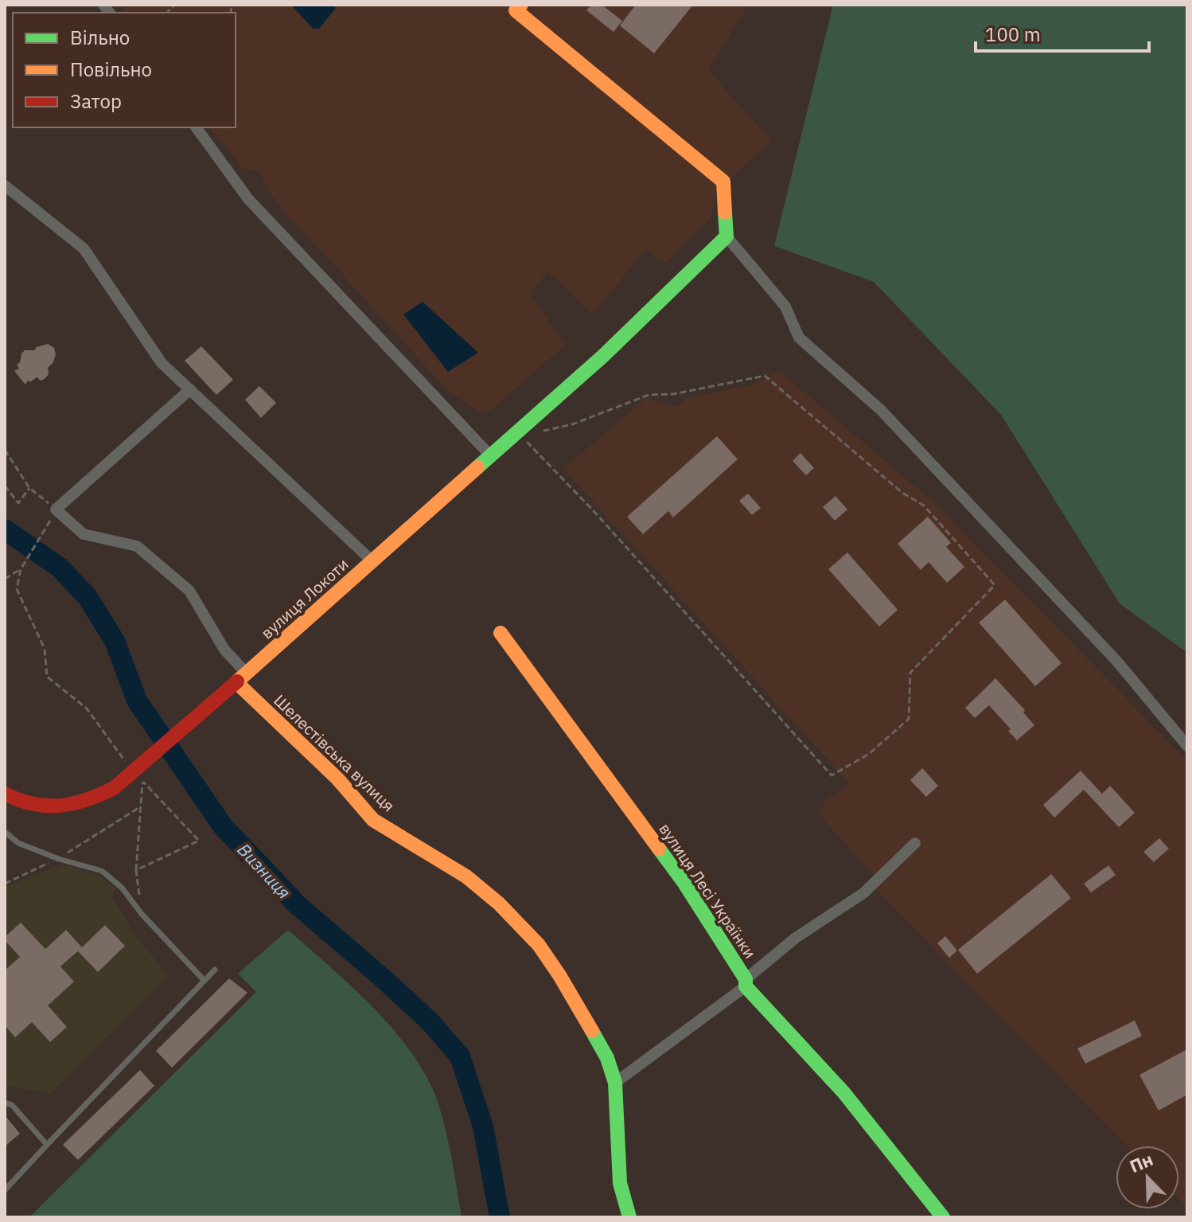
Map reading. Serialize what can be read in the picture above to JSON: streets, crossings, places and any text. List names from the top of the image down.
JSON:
{
  "streets": {
    "street": ["вулиця Локоти", "Шелестівська вулиця", "вулиця Лесі Українки"]
  },
  "crossings": [
    ["вулиця Локоти", "Шелестівська вулиця"]
  ],
  "water": ["Визниця"],
  "legend": ["Вільно", "Повільно", "Затор"],
  "scale_bar": "100 m",
  "north": "top left"
}
